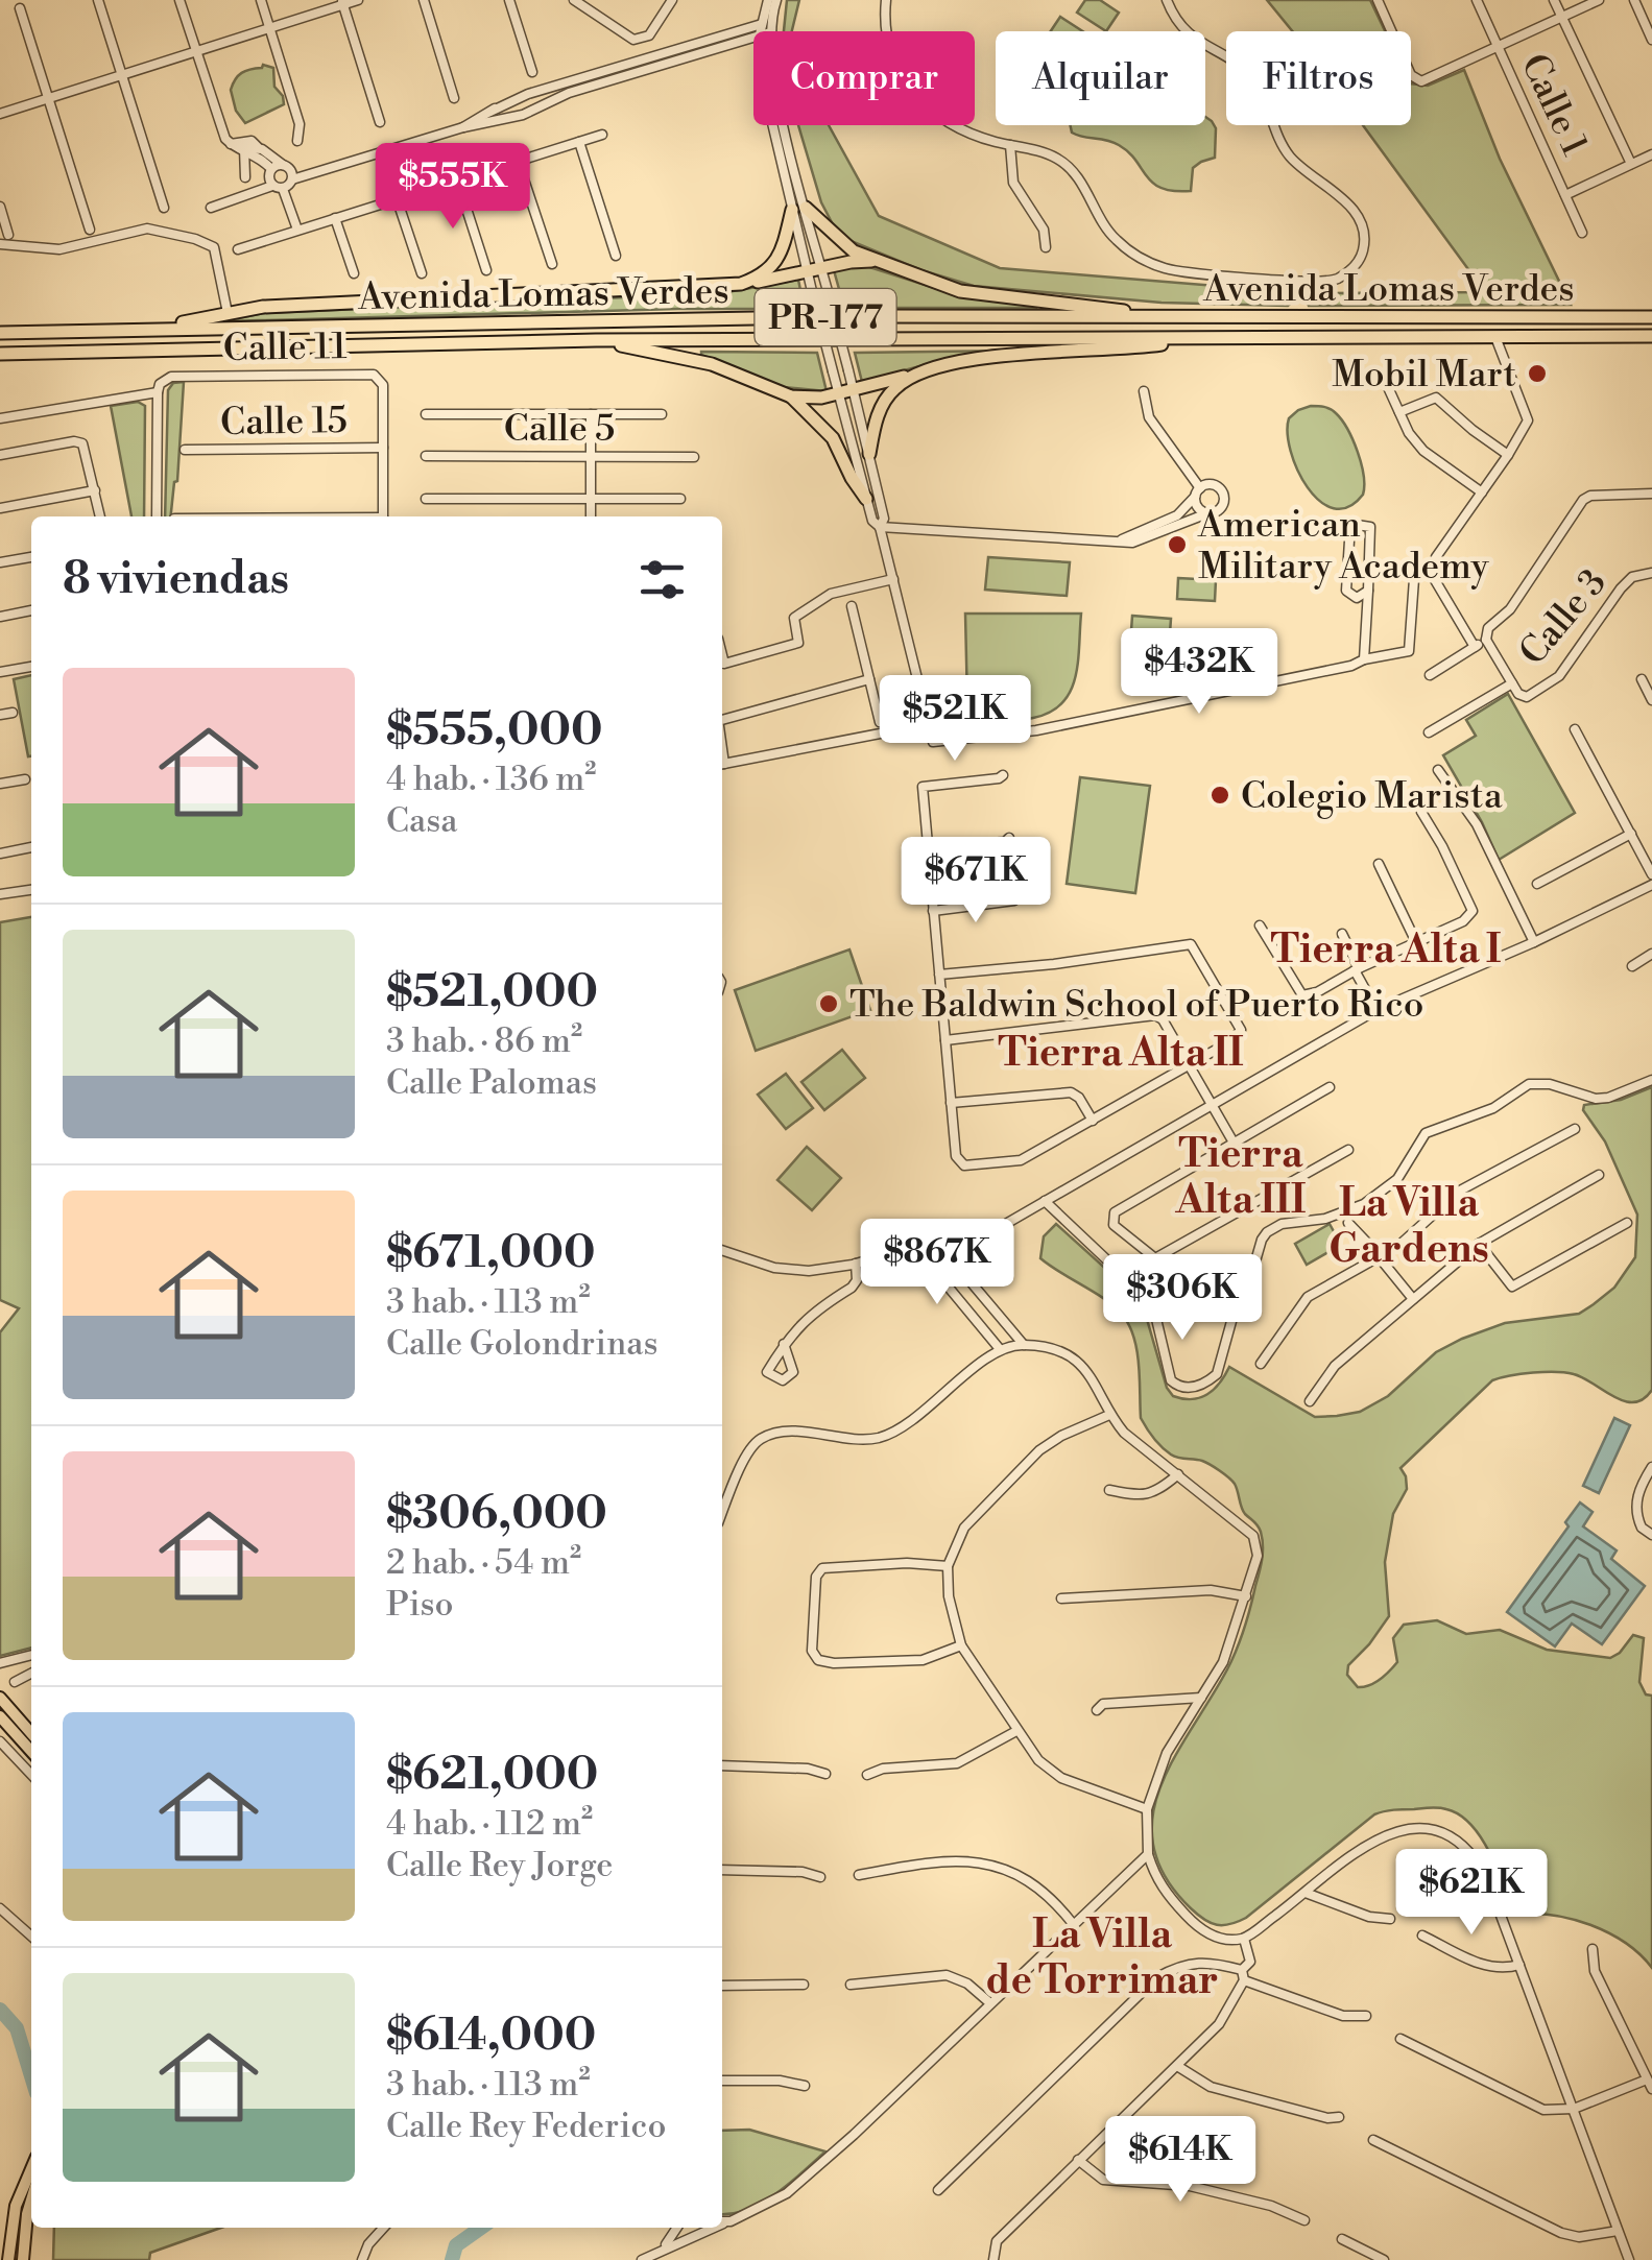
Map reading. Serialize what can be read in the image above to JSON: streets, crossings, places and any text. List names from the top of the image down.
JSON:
{
  "streets": {
    "highway": ["Avenida Lomas Verdes", "PR-177"],
    "street": [
      "Calle 1",
      "Calle 11",
      "Calle 15",
      "Calle 5",
      "Calle 3"
    ]
  },
  "crossings": [
    ["Calle 11", "Calle 15"]
  ],
  "districts": [
    "Tierra Alta I",
    "Tierra Alta II",
    "Tierra Alta III",
    "La Villa Gardens",
    "La Villa de Torrimar"
  ],
  "places": [
    "Mobil Mart",
    "American Military Academy",
    "Colegio Marista",
    "The Baldwin School of Puerto Rico"
  ],
  "page": {
    "chip": ["Comprar", "Alquilar", "Filtros"],
    "price": [
      "$555K",
      "$432K",
      "$521K",
      "$671K",
      "$867K",
      "$306K",
      "$621K",
      "$614K"
    ],
    "heading": "8 viviendas",
    "list": [
      {
        "name": "$555,000",
        "note": "4 hab. · 136 m² · Casa"
      },
      {
        "name": "$521,000",
        "note": "3 hab. · 86 m² · Calle Palomas"
      },
      {
        "name": "$671,000",
        "note": "3 hab. · 113 m² · Calle Golondrinas"
      },
      {
        "name": "$306,000",
        "note": "2 hab. · 54 m² · Piso"
      },
      {
        "name": "$621,000",
        "note": "4 hab. · 112 m² · Calle Rey Jorge"
      },
      {
        "name": "$614,000",
        "note": "3 hab. · 113 m² · Calle Rey Federico"
      }
    ]
  }
}
